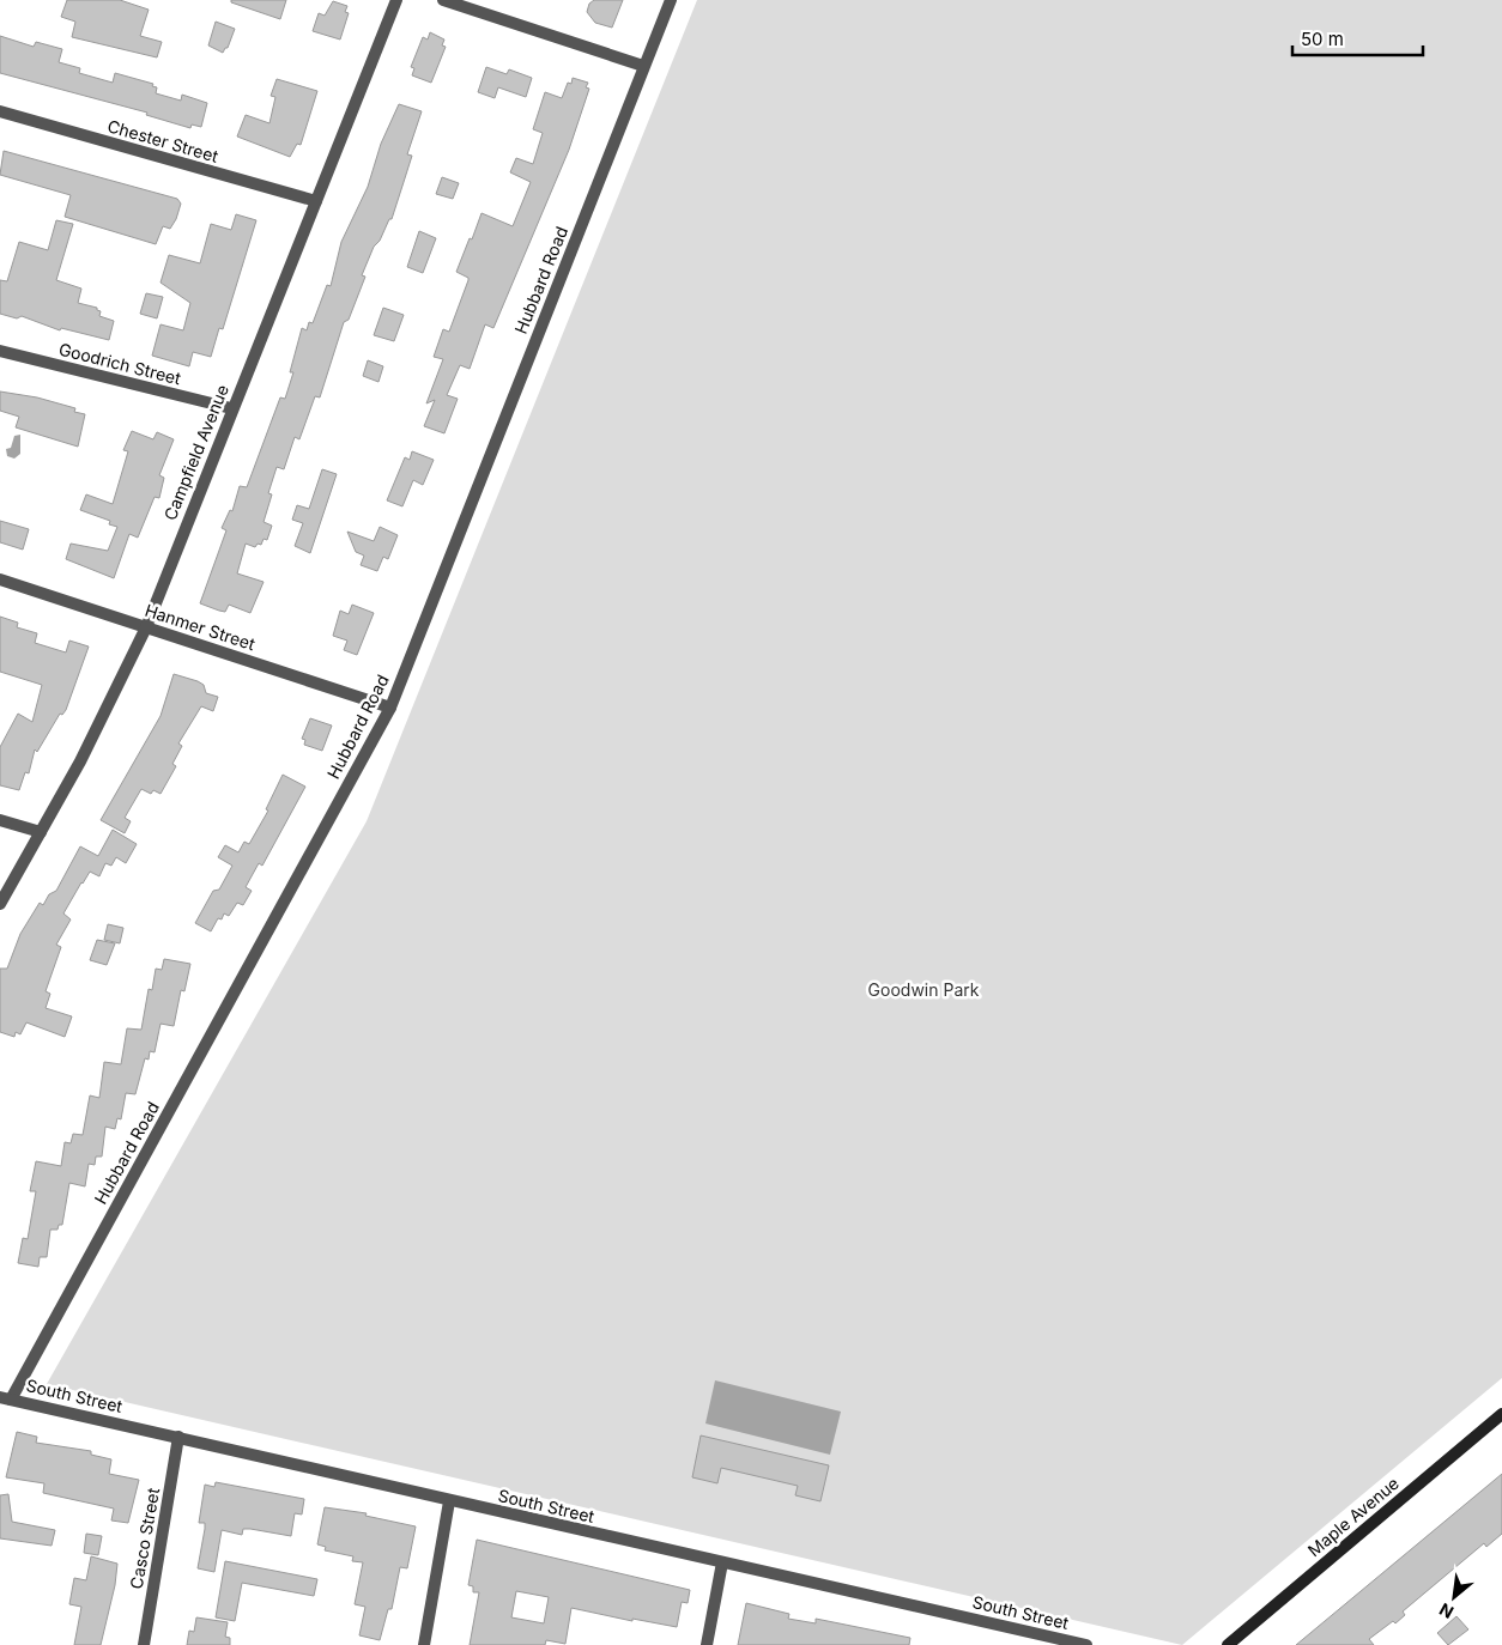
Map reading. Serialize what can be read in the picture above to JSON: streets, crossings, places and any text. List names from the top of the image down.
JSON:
{
  "streets": {
    "main road": ["Maple Avenue"],
    "street": [
      "Chester Street",
      "Hubbard Road",
      "Goodrich Street",
      "Campfield Avenue",
      "Hanmer Street",
      "South Street",
      "Casco Street"
    ]
  },
  "crossings": [
    ["Chester Street", "Campfield Avenue"],
    ["Hubbard Road", "Hanmer Street"],
    ["Hubbard Road", "South Street"],
    ["Goodrich Street", "Campfield Avenue"],
    ["Campfield Avenue", "Hanmer Street"],
    ["South Street", "Casco Street"]
  ],
  "parks": ["Goodwin Park"],
  "scale_bar": "50 m",
  "north": "bottom left"
}
